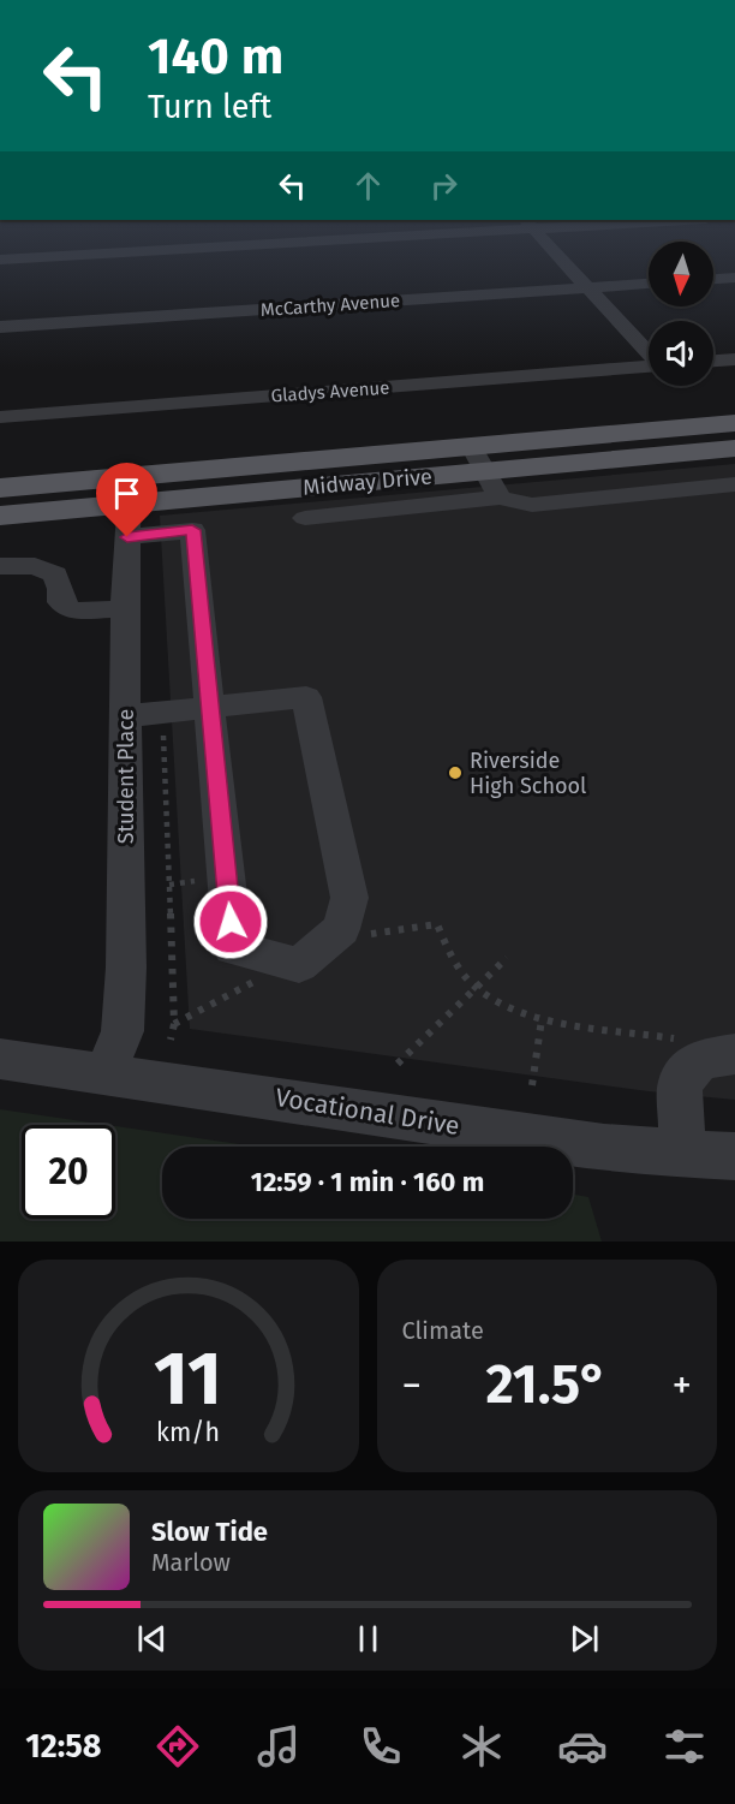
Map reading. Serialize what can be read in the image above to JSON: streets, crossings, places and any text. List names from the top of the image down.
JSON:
{
  "streets": {
    "main road": ["Midway Drive"],
    "street": [
      "McCarthy Avenue",
      "Gladys Avenue",
      "Student Place",
      "Vocational Drive"
    ]
  },
  "crossings": [
    ["Midway Drive", "Student Place"],
    ["Student Place", "Vocational Drive"]
  ],
  "places": ["Riverside High School"],
  "north": "bottom",
  "page": {
    "turn": ["140 m", "Turn left"],
    "limit": "20",
    "trip": "12:59 · 1 min · 160 m",
    "tile": "Climate",
    "heat": ["−", "21.5°", "+"],
    "song": ["Slow Tide", "Marlow"],
    "tabs": "12:58",
    "gauge": ["11", "km/h"]
  }
}
